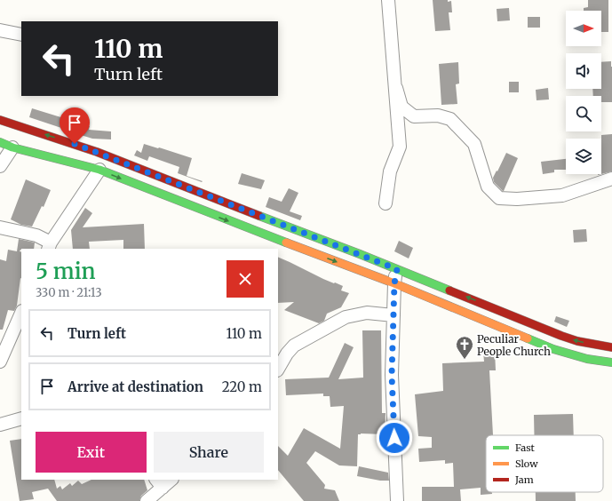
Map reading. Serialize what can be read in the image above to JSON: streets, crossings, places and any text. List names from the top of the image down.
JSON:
{
  "places": {
    "church": ["Peculiar People Church"]
  },
  "legend": ["Fast", "Slow", "Jam"],
  "north": "right",
  "page": {
    "turn": ["110 m", "Turn left"],
    "heading": ["5 min", "330 m · 21:13"],
    "list": [
      {
        "name": "Turn left",
        "value": "110 m"
      },
      {
        "name": "Arrive at destination",
        "value": "220 m"
      }
    ],
    "buttons": ["Exit", "Share"]
  }
}
